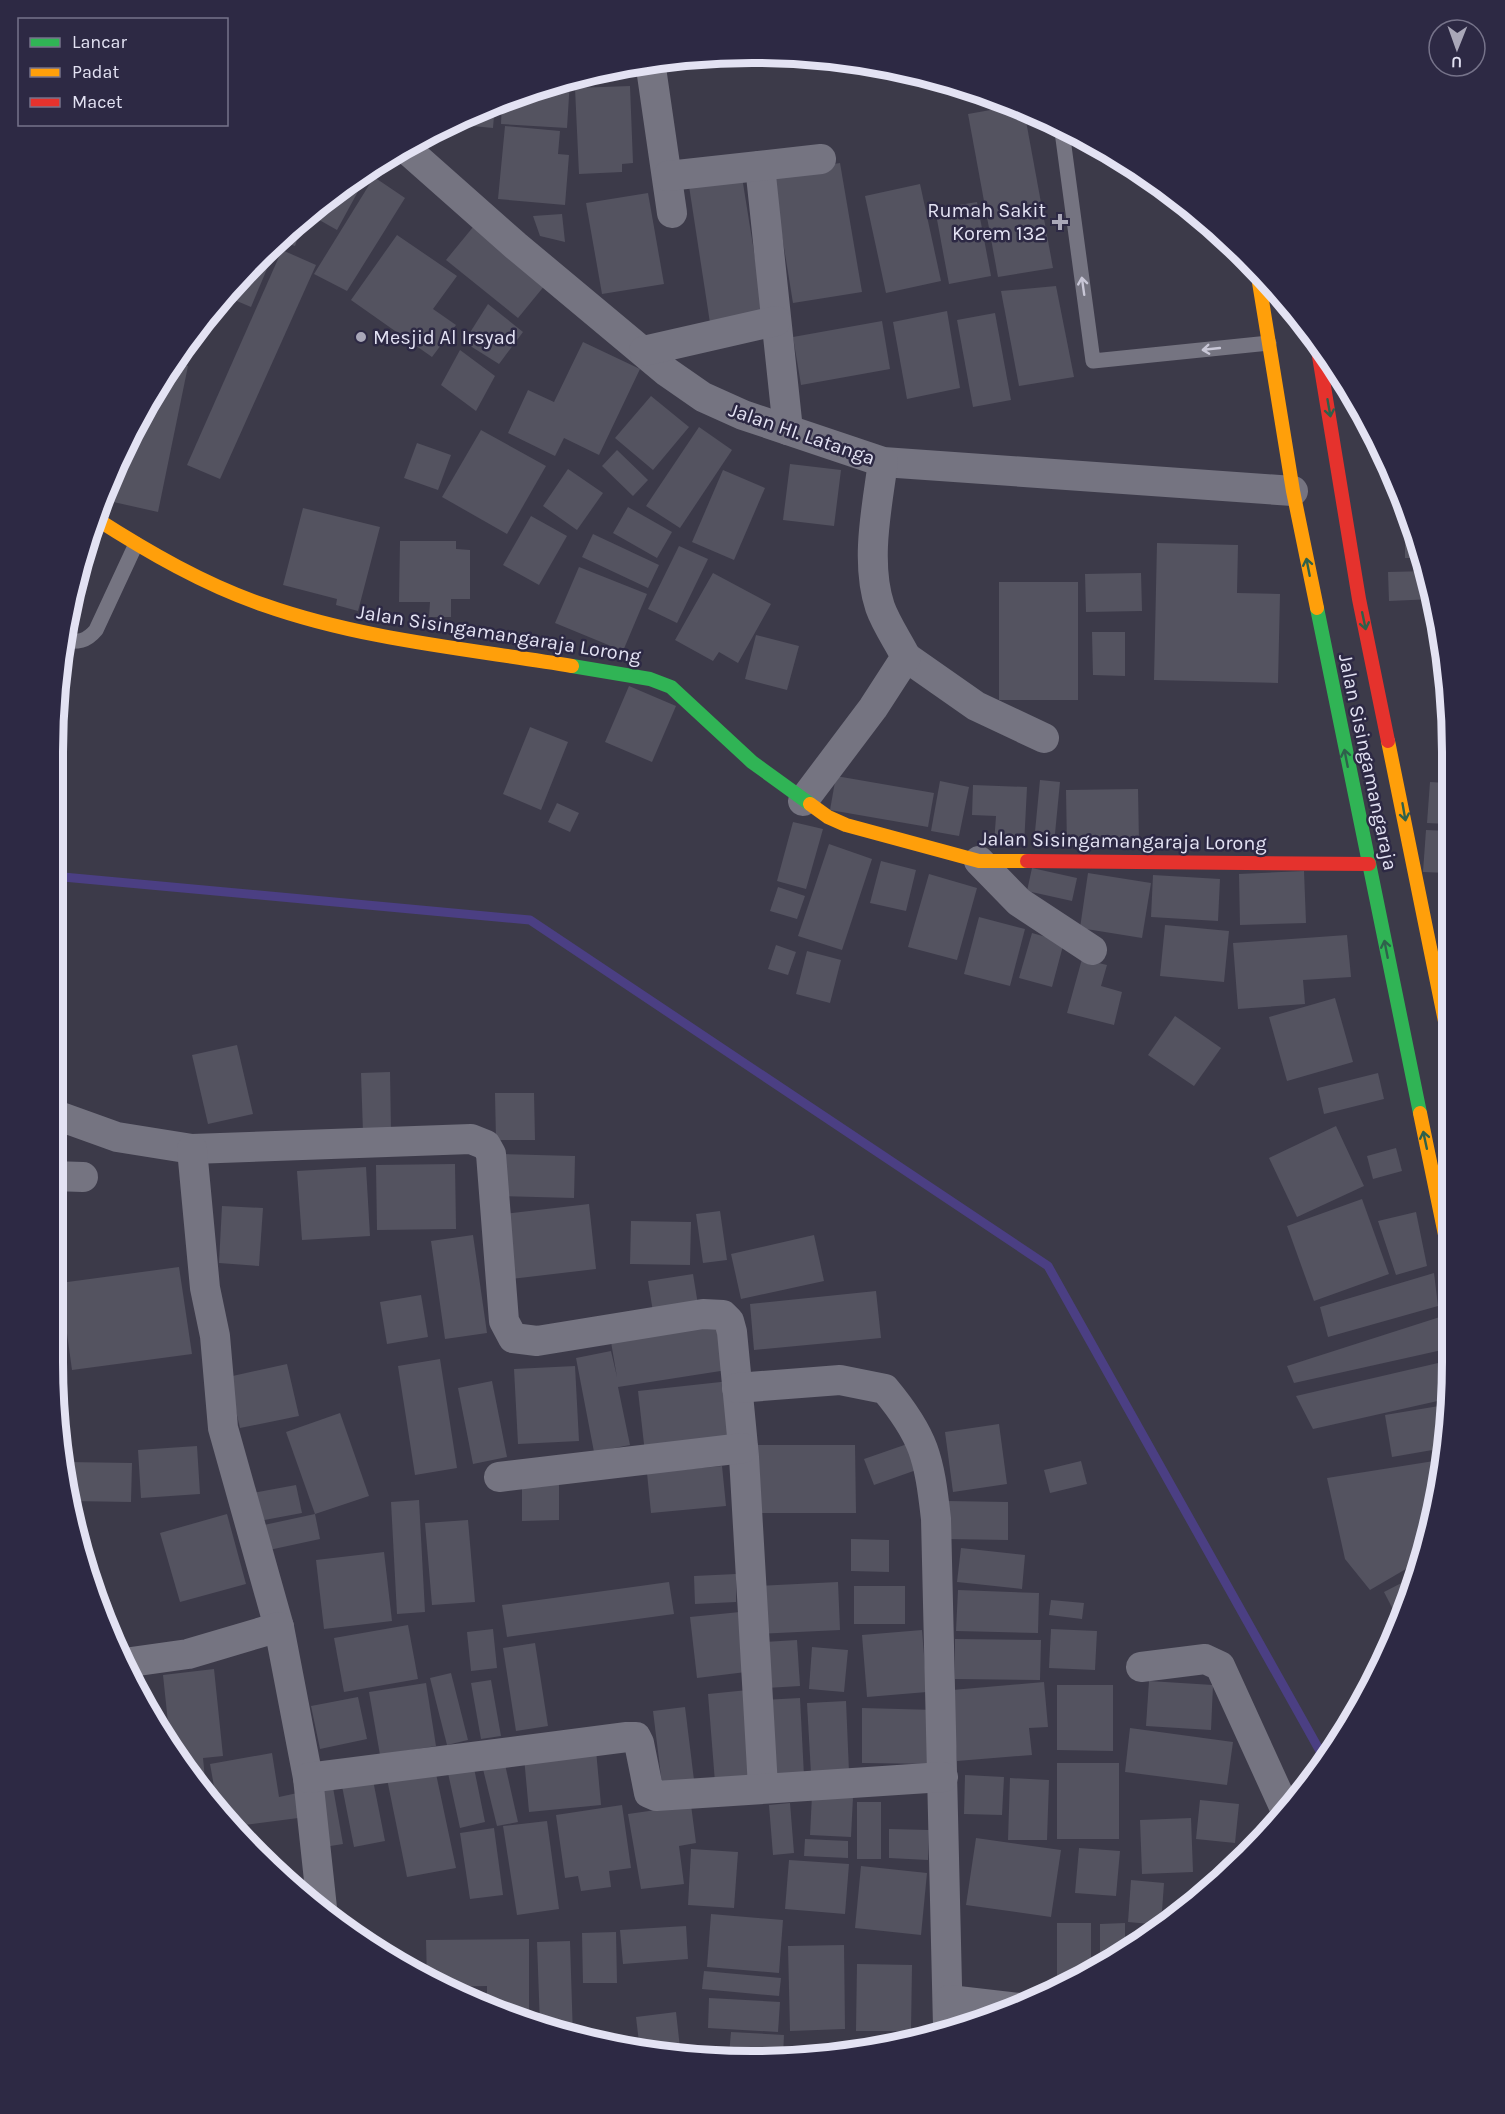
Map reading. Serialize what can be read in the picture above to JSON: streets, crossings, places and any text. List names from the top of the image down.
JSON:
{
  "streets": {
    "main road": ["Jalan Sisingamangaraja Lorong", "Jalan Sisingamangaraja"],
    "street": ["Jalan HI. Latanga"]
  },
  "crossings": [
    ["Jalan HI. Latanga", "Jalan Sisingamangaraja"],
    ["Jalan Sisingamangaraja Lorong", "Jalan Sisingamangaraja"]
  ],
  "places": {
    "health": ["Rumah Sakit Korem 132"],
    "other": ["Mesjid Al Irsyad"]
  },
  "legend": ["Lancar", "Padat", "Macet"],
  "north": "bottom"
}
